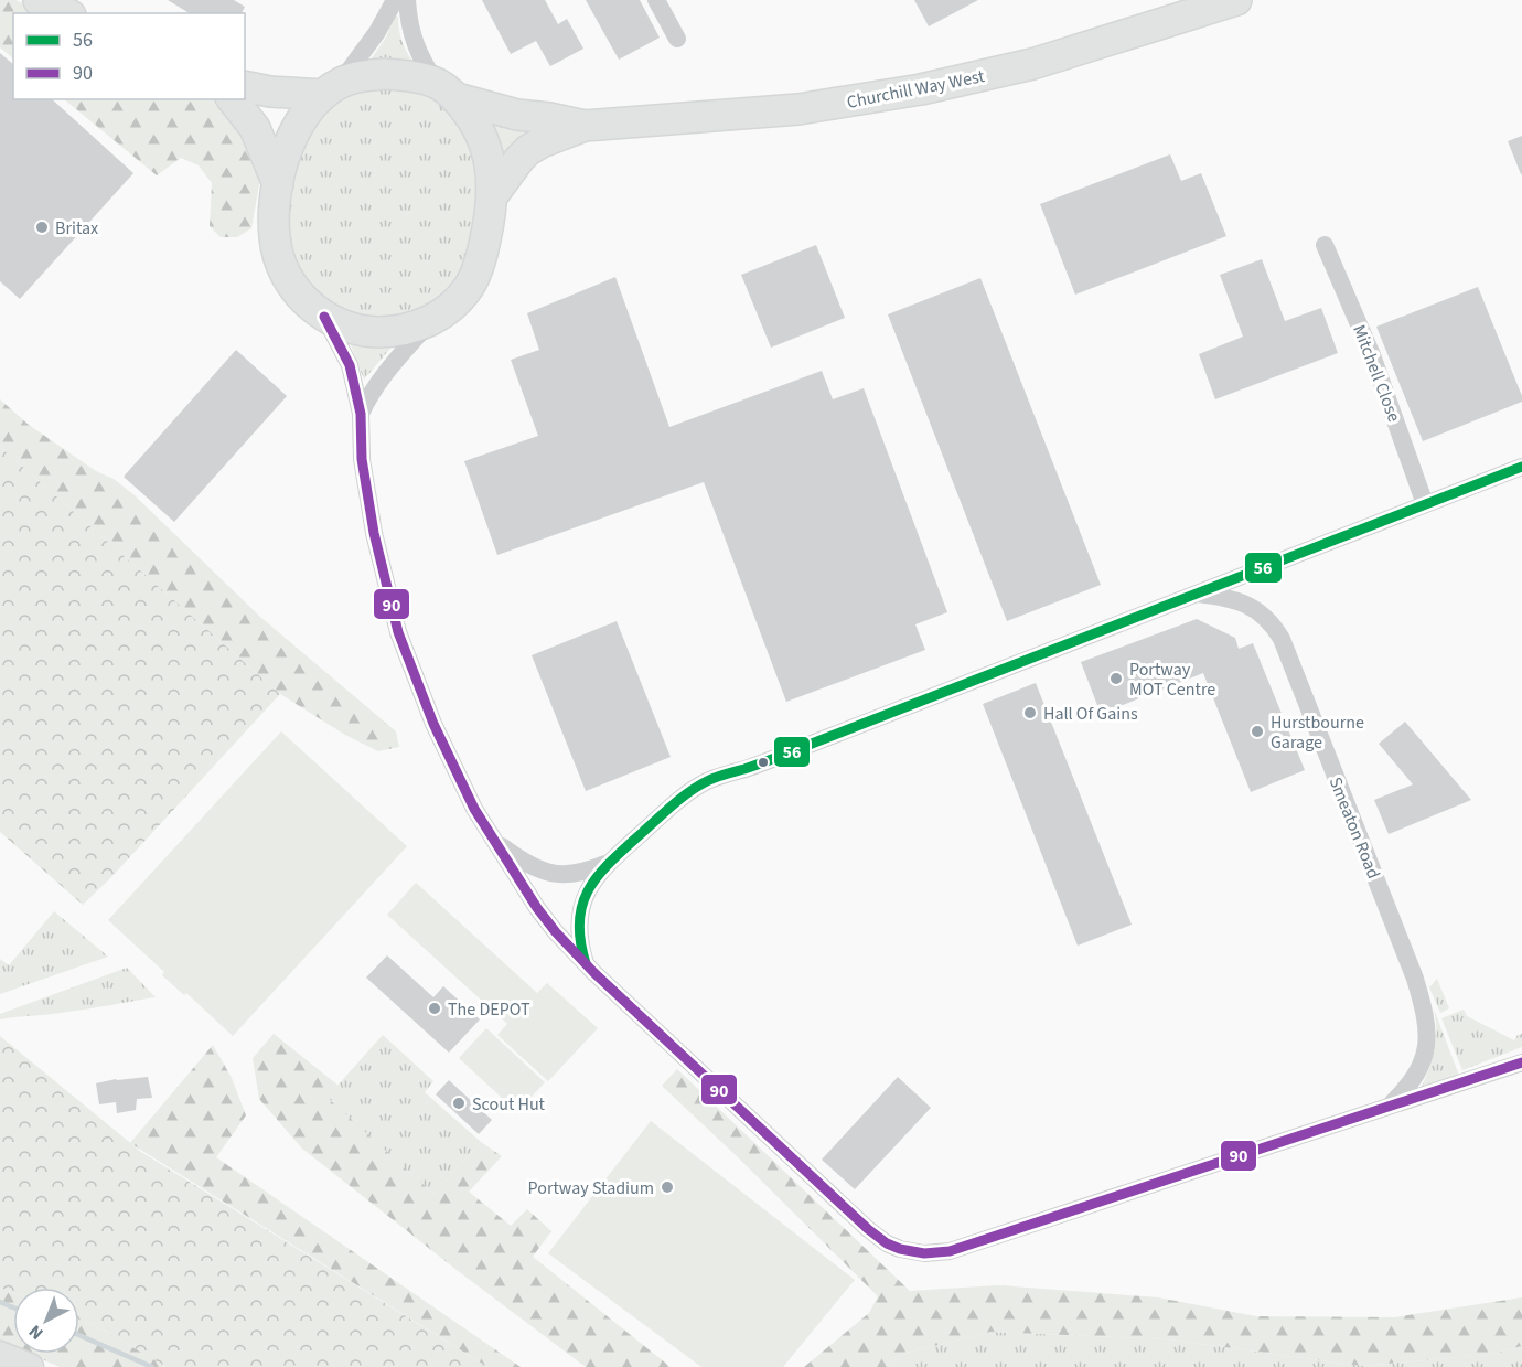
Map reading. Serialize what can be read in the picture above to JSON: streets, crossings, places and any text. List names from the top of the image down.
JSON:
{
  "streets": {
    "main road": ["Churchill Way West"],
    "street": ["Mitchell Close", "Smeaton Road"]
  },
  "places": [
    "Britax",
    "Portway MOT Centre",
    "Hall Of Gains",
    "Hurstbourne Garage",
    "The DEPOT",
    "Scout Hut",
    "Portway Stadium"
  ],
  "lines": ["transit line 90", "transit line 56"],
  "legend": ["56", "90"],
  "north": "bottom left"
}
